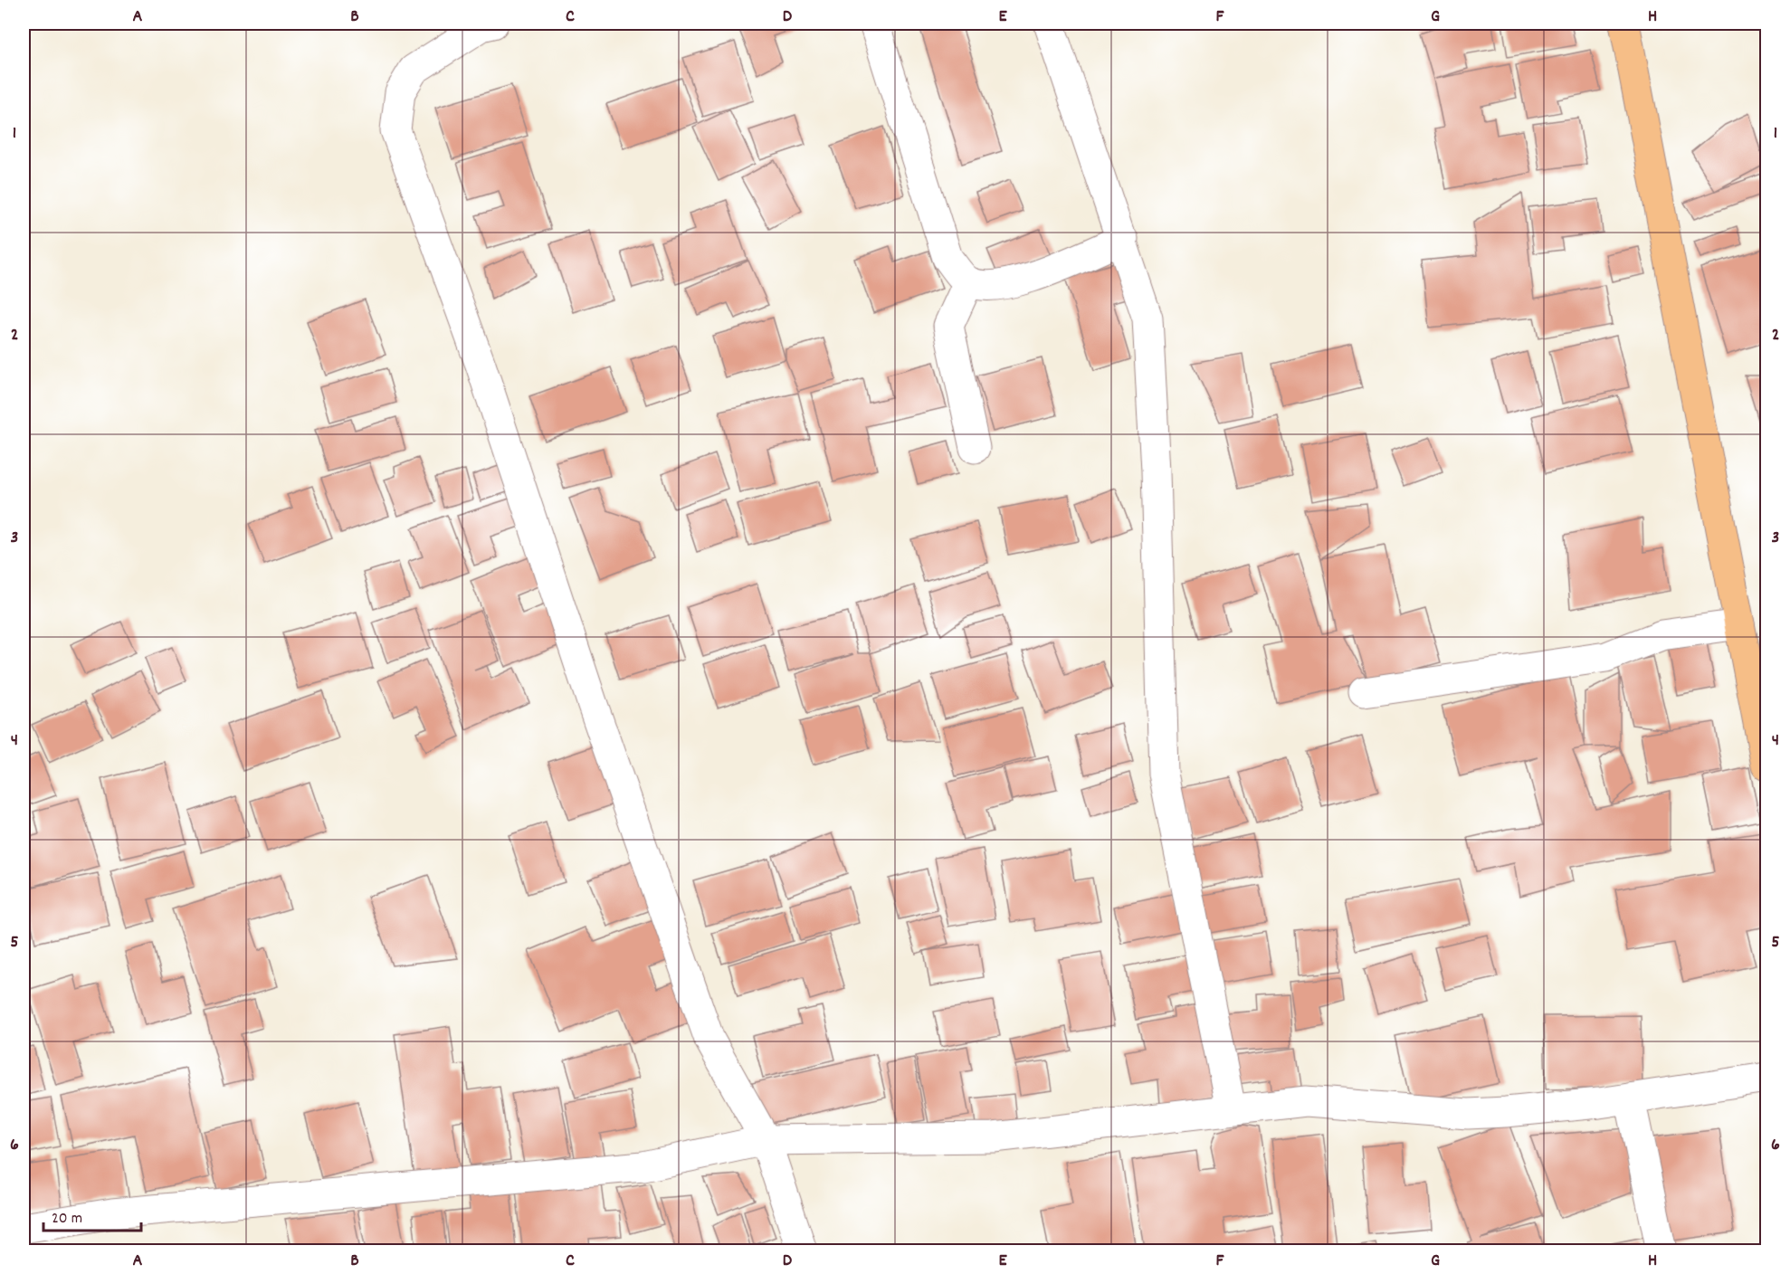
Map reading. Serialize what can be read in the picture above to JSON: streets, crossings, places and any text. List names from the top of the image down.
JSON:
{
  "scale_bar": "20 m",
  "grid": {
    "columns": [
      "A",
      "B",
      "C",
      "D",
      "E",
      "F",
      "G",
      "H"
    ],
    "rows": [
      "1",
      "2",
      "3",
      "4",
      "5",
      "6"
    ]
  }
}
